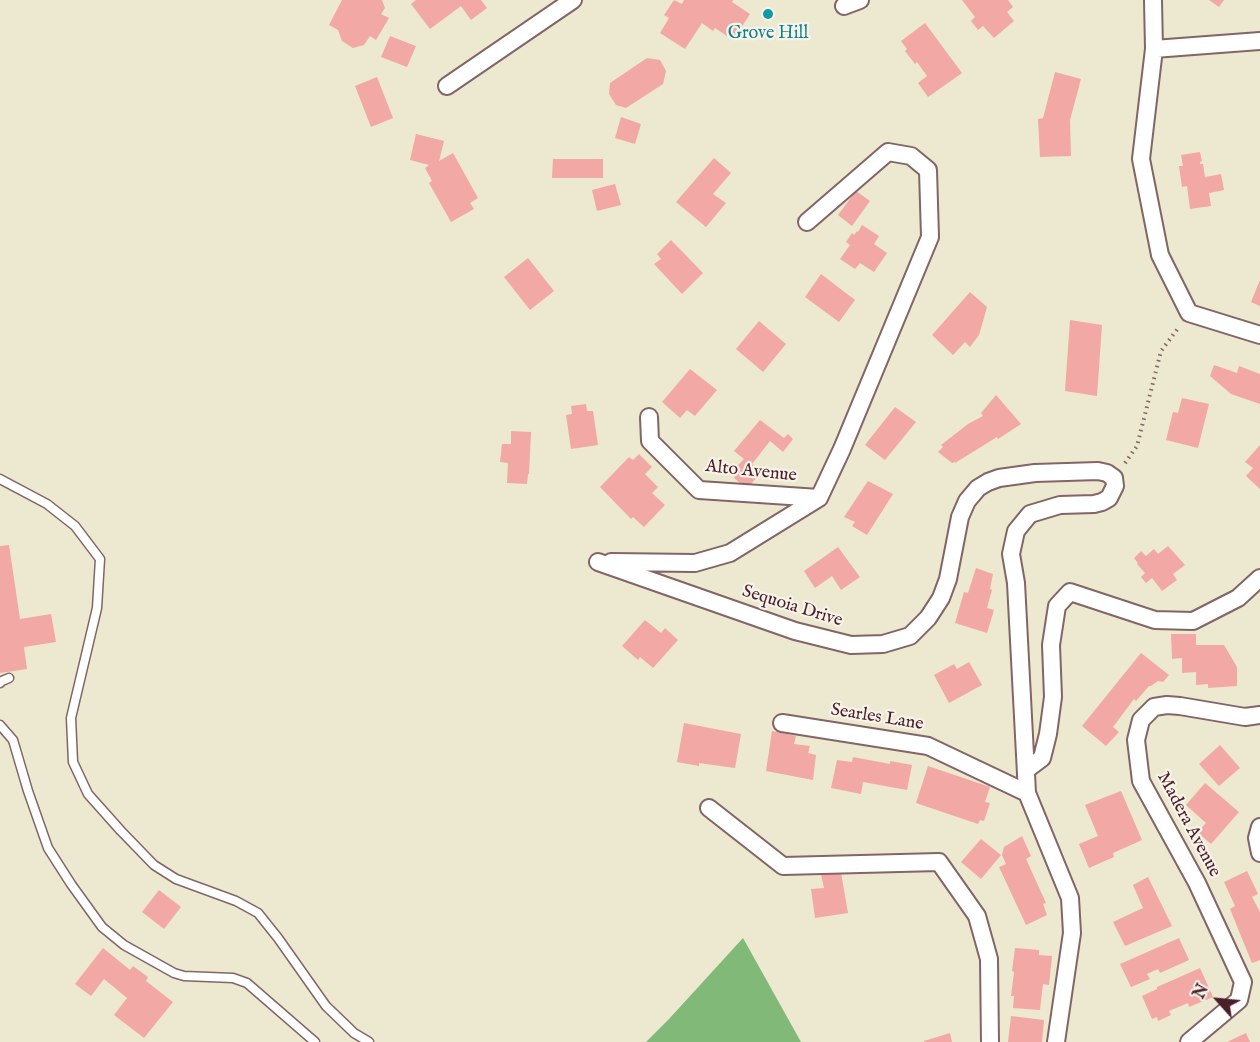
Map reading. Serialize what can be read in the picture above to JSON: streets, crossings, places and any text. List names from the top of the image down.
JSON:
{
  "streets": {
    "street": [
      "Alto Avenue",
      "Sequoia Drive",
      "Searles Lane",
      "Madera Avenue"
    ]
  },
  "crossings": [
    ["Alto Avenue", "Sequoia Drive"]
  ],
  "places": ["Grove Hill"],
  "north": "top left"
}
